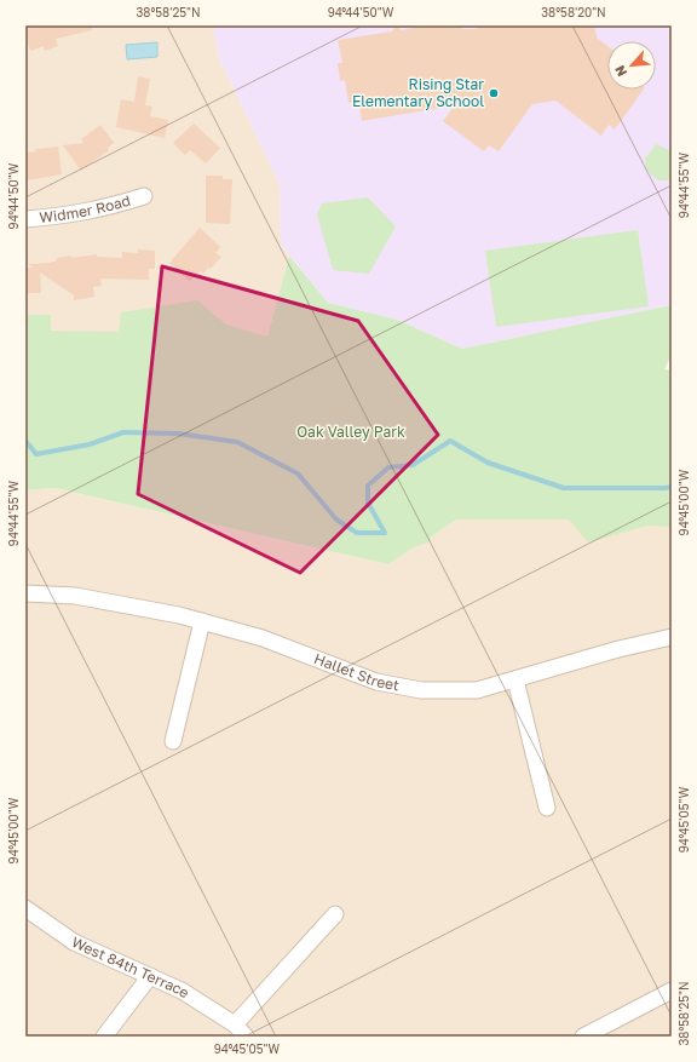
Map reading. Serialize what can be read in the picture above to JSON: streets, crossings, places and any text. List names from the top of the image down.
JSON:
{
  "streets": {
    "street": ["Widmer Road", "Hallet Street", "West 84th Terrace"]
  },
  "parks": ["Oak Valley Park"],
  "places": ["Rising Star Elementary School"],
  "north": "bottom left",
  "coordinates": [
    "38°58'25\"N",
    "94°44'50\"W",
    "38°58'20\"N",
    "94°44'55\"W",
    "94°45'00\"W",
    "94°45'05\"W"
  ]
}
